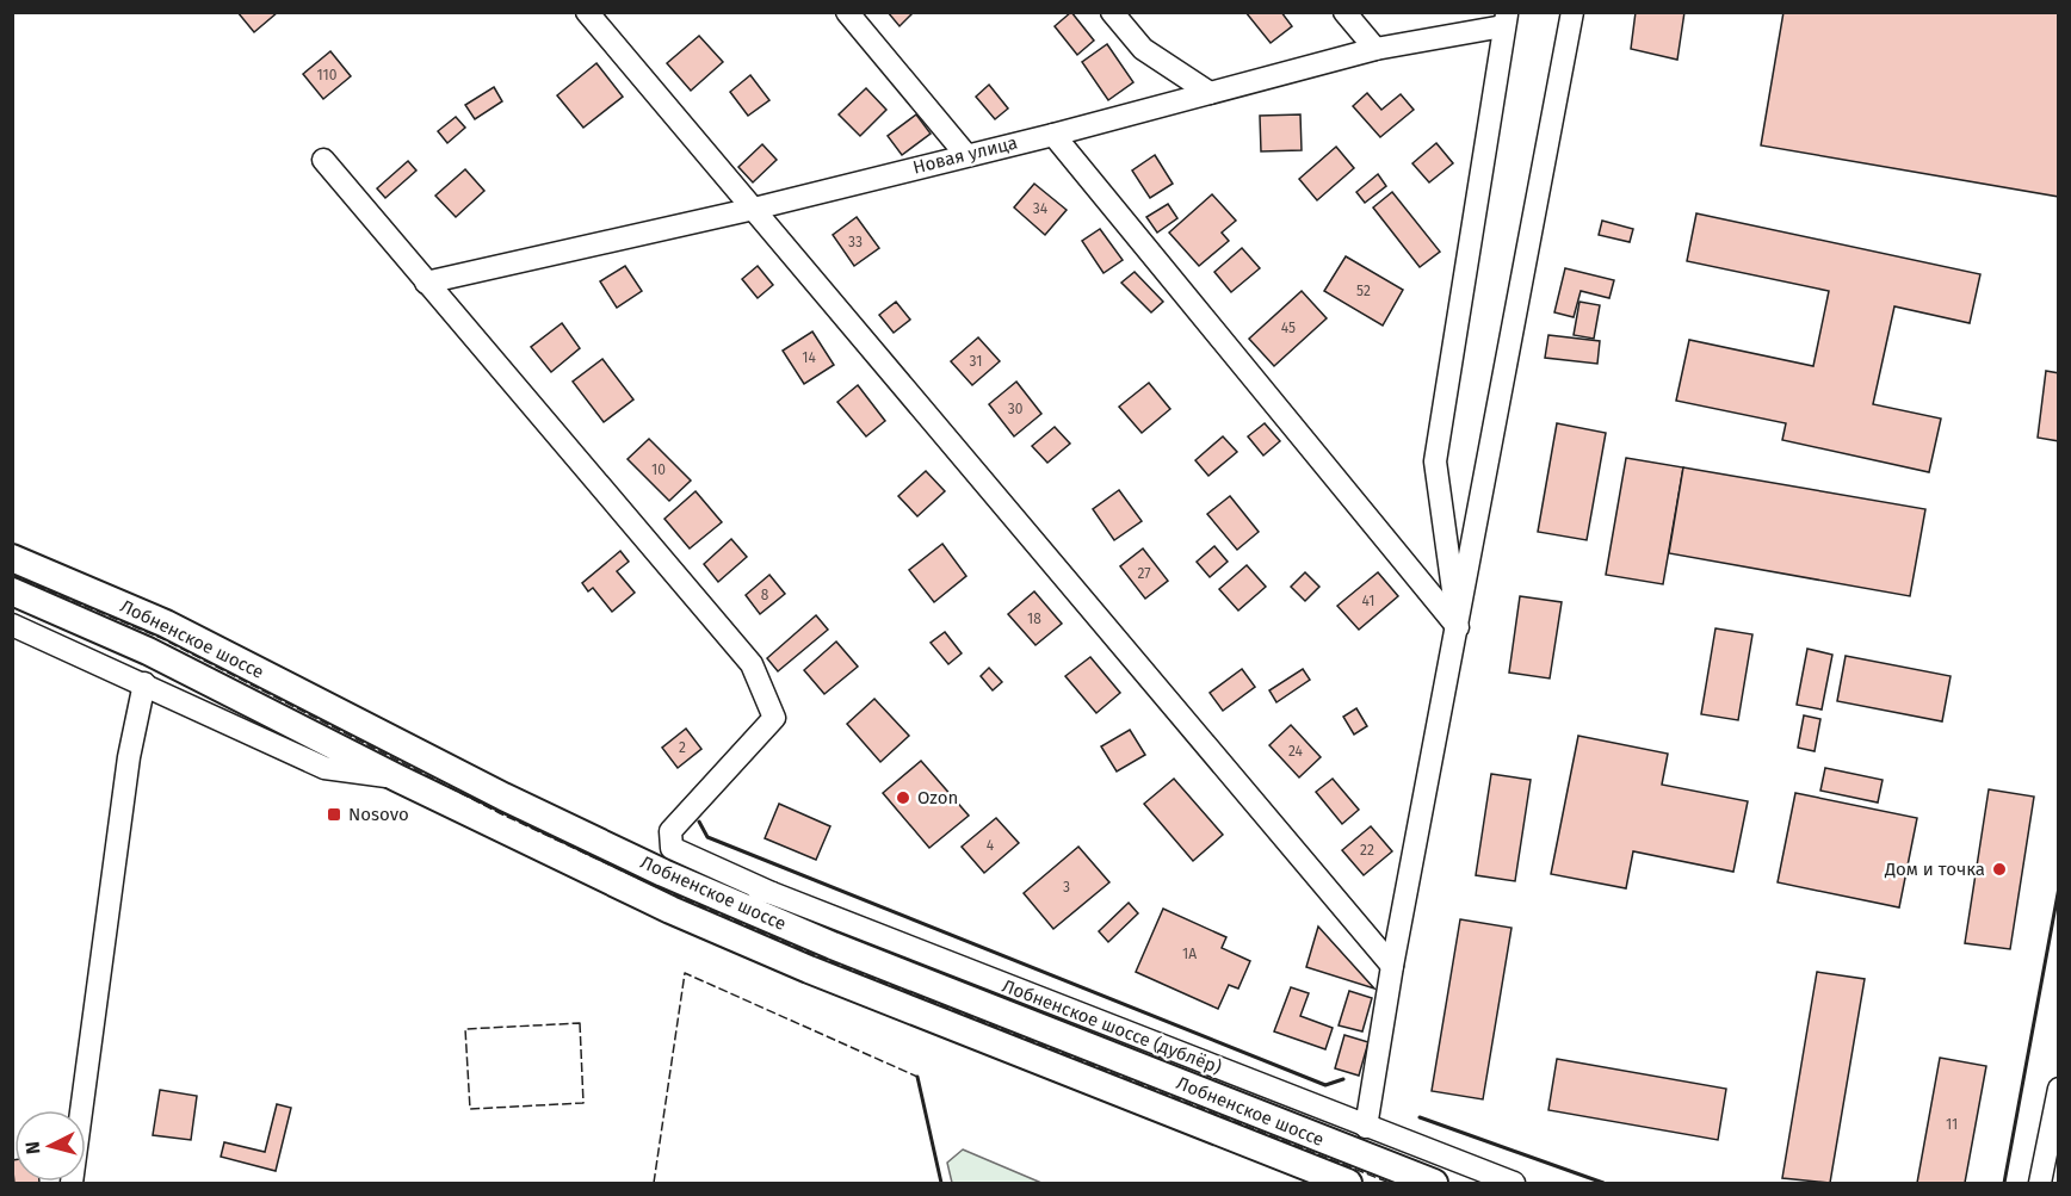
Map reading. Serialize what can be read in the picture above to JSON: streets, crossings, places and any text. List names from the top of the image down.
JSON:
{
  "streets": {
    "main road": ["Лобненское шоссе"],
    "street": ["Новая улица", "Лобненское шоссе (дублёр)"]
  },
  "crossings": [
    ["Лобненское шоссе", "Лобненское шоссе (дублёр)"]
  ],
  "places": {
    "other": ["Ozon", "Дом и точка"],
    "transit": ["Nosovo"]
  },
  "house_numbers": [
    "110",
    "34",
    "33",
    "52",
    "45",
    "14",
    "31",
    "30",
    "10",
    "27",
    "8",
    "41",
    "18",
    "2",
    "24",
    "4",
    "22",
    "3",
    "1А",
    "11"
  ],
  "north": "left"
}
